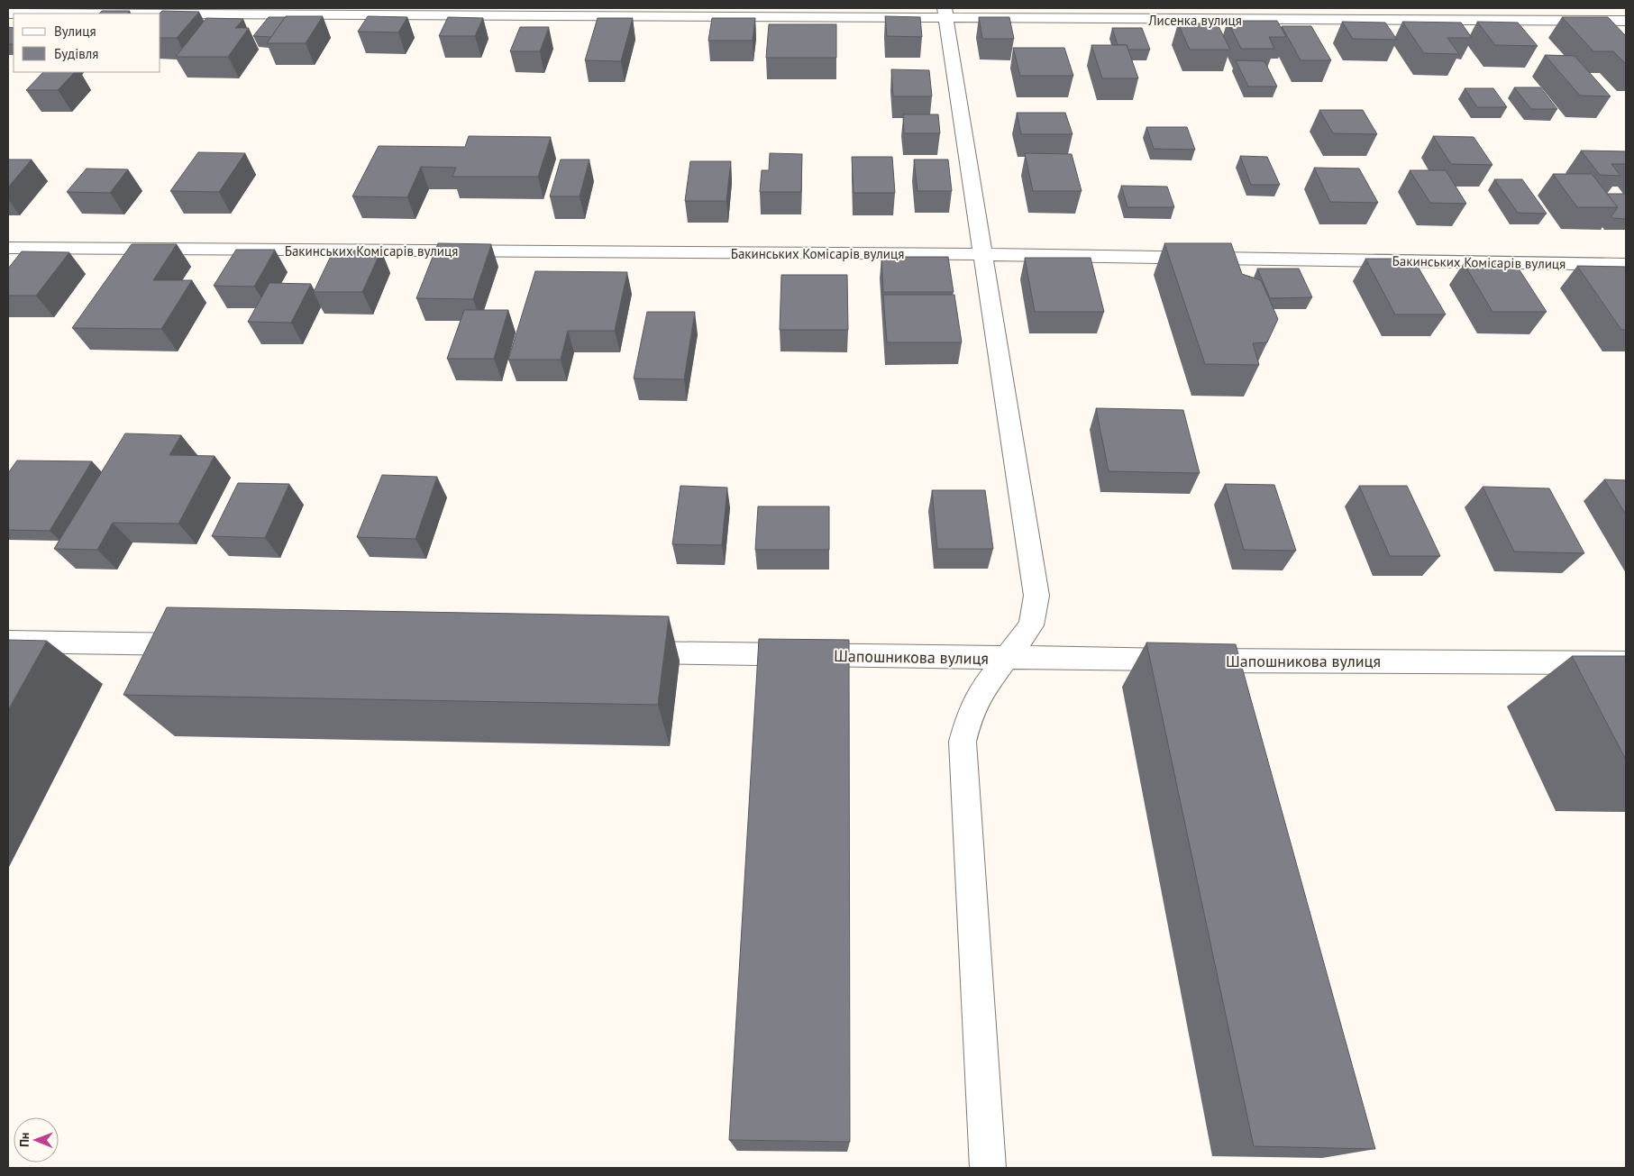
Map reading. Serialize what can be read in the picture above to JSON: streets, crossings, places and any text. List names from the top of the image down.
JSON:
{
  "streets": {
    "street": ["Лисенка вулиця", "Бакинських Комісарів вулиця", "Шапошникова вулиця"]
  },
  "legend": ["Вулиця", "Будівля"],
  "north": "left"
}
